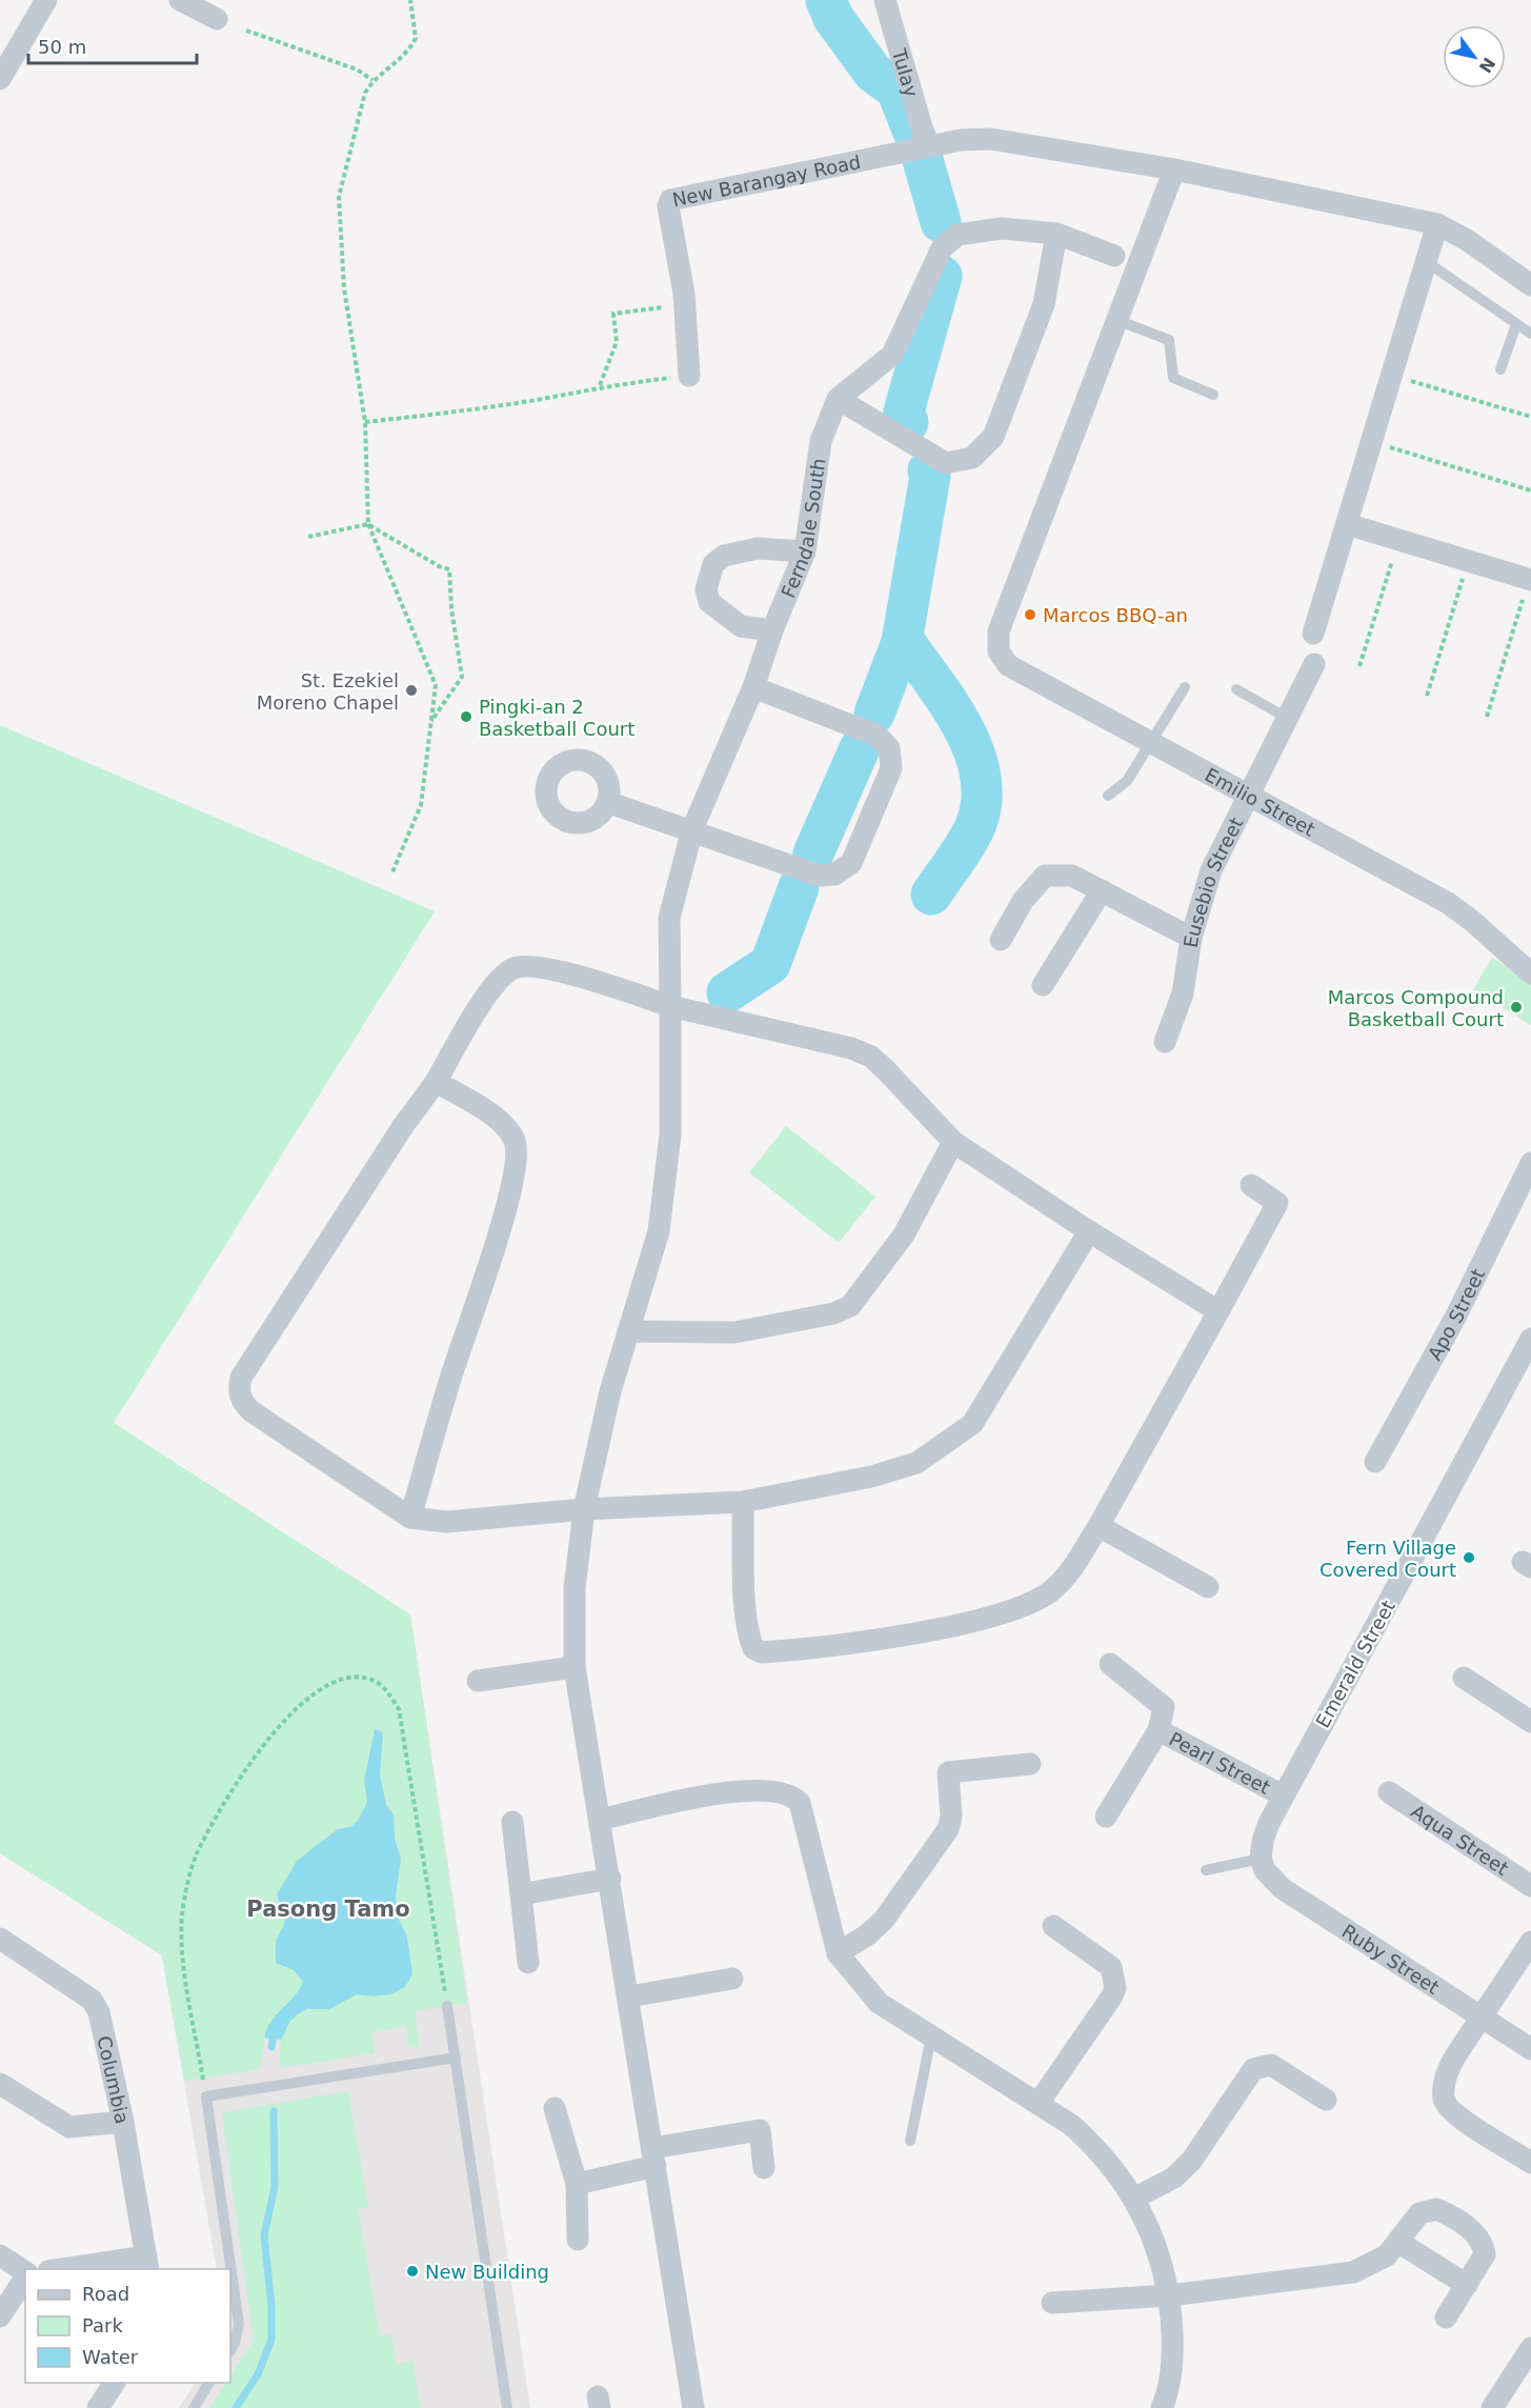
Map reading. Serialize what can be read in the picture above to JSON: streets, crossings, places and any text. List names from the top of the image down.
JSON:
{
  "streets": {
    "street": [
      "Tulay",
      "New Barangay Road",
      "Ferndale South",
      "Emilio Street",
      "Eusebio Street",
      "Apo Street",
      "Emerald Street",
      "Pearl Street",
      "Aqua Street",
      "Ruby Street",
      "Columbia"
    ]
  },
  "crossings": [
    ["Tulay", "New Barangay Road"],
    ["Emilio Street", "Eusebio Street"],
    ["Emerald Street", "Pearl Street"],
    ["Emerald Street", "Ruby Street"]
  ],
  "districts": ["Pasong Tamo"],
  "places": [
    "Marcos BBQ-an",
    "St. Ezekiel Moreno Chapel",
    "Pingki-an 2 Basketball Court",
    "Marcos Compound Basketball Court",
    "Fern Village Covered Court",
    "New Building"
  ],
  "legend": ["Road", "Park", "Water"],
  "scale_bar": "50 m",
  "north": "bottom right"
}
